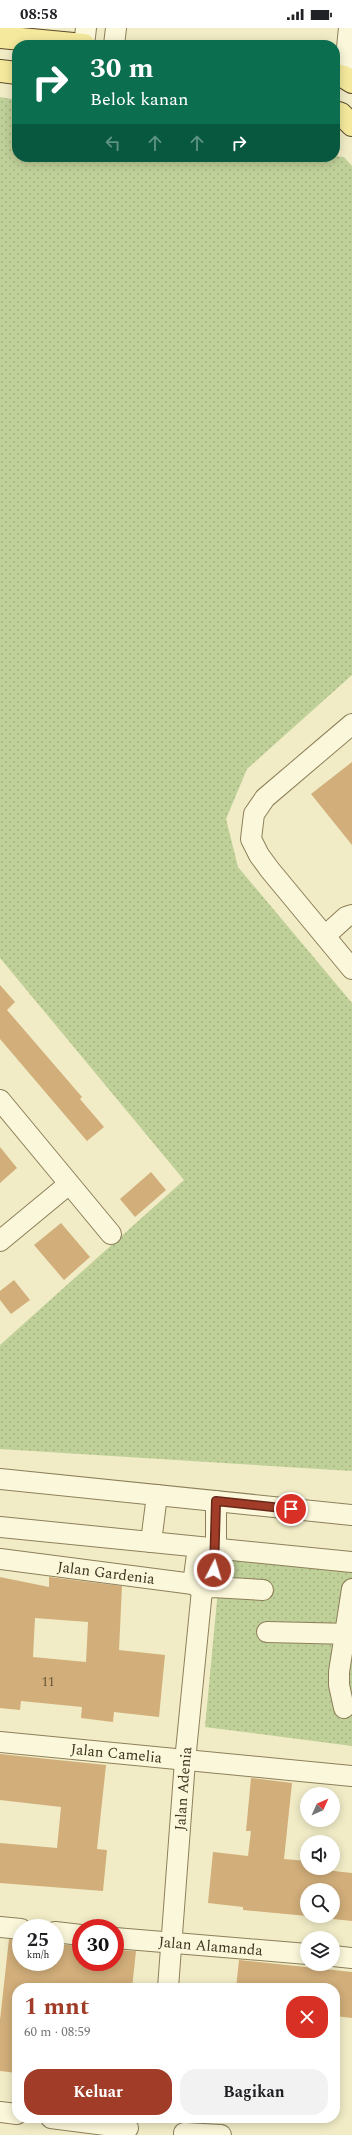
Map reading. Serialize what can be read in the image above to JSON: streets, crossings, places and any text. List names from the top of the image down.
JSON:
{
  "streets": {
    "street": [
      "Jalan Gardenia",
      "Jalan Camelia",
      "Jalan Adenia",
      "Jalan Alamanda"
    ]
  },
  "crossings": [
    ["Jalan Gardenia", "Jalan Adenia"],
    ["Jalan Camelia", "Jalan Adenia"],
    ["Jalan Adenia", "Jalan Alamanda"]
  ],
  "house_numbers": ["11"],
  "north": "top right",
  "page": {
    "status": "08:58",
    "turn": ["30 m", "Belok kanan"],
    "speed": "25 km/h",
    "limit": "30",
    "heading": ["1 mnt", "60 m · 08:59"],
    "buttons": ["Keluar", "Bagikan"]
  }
}
